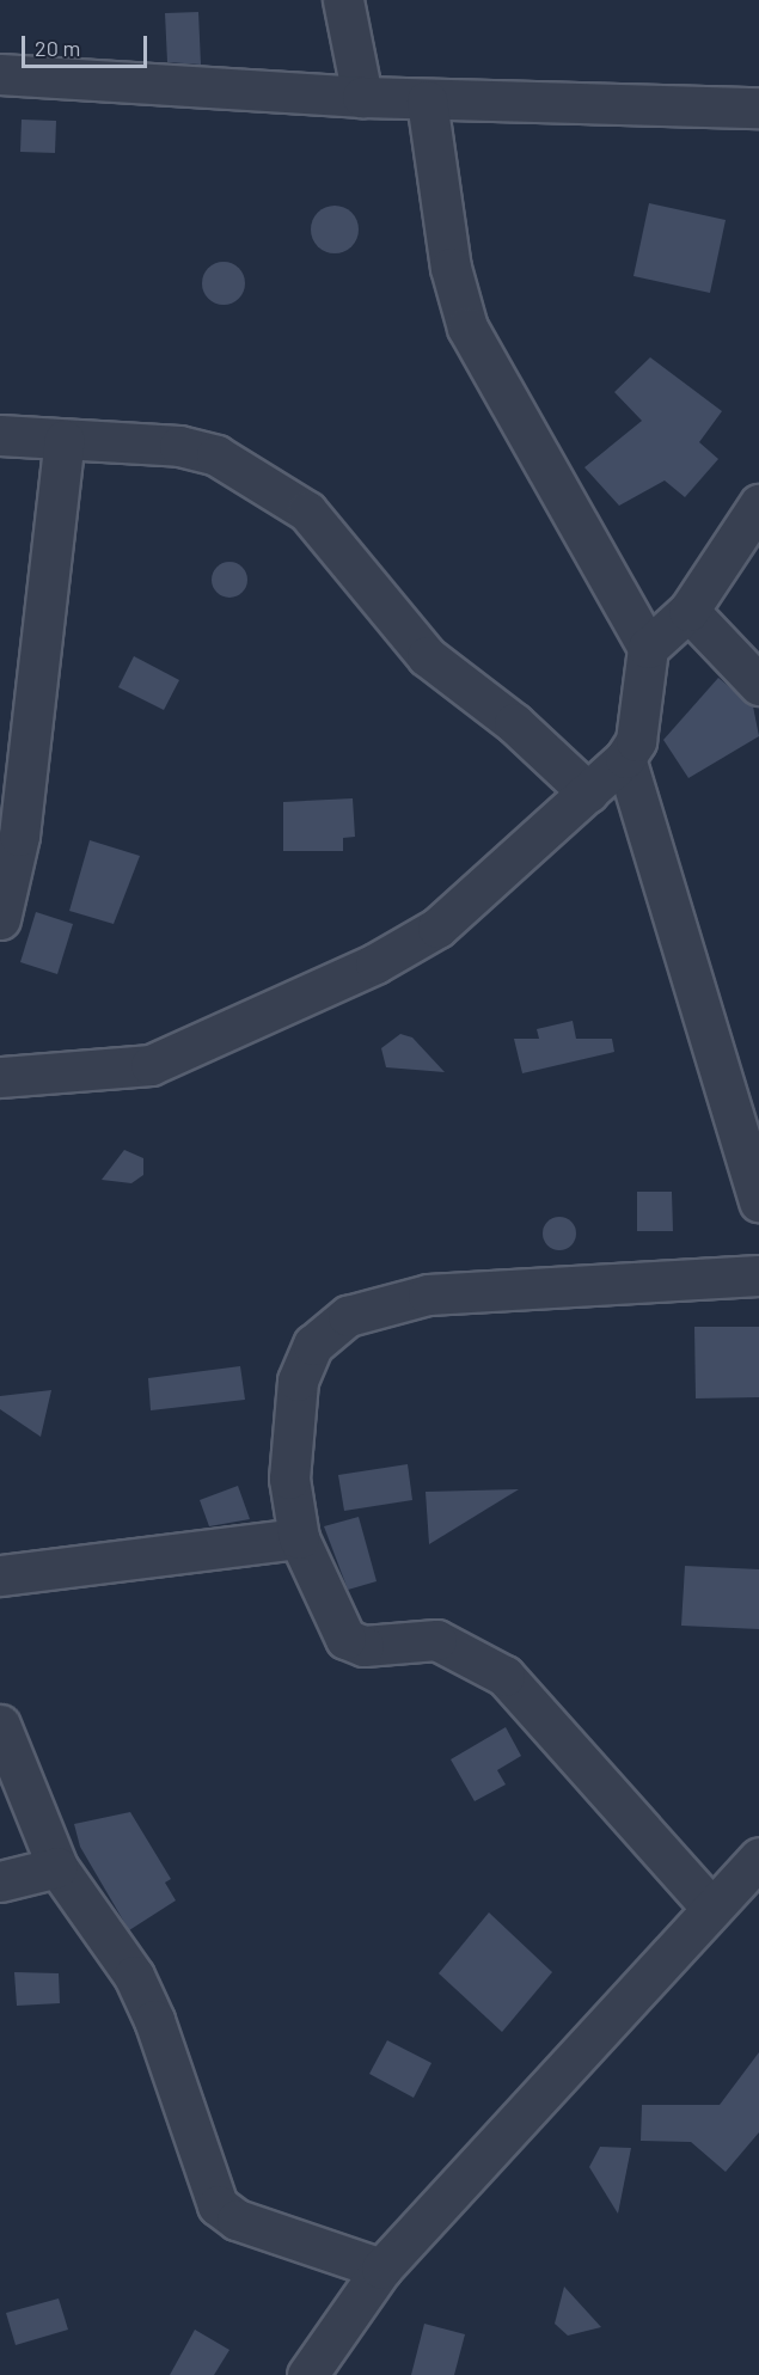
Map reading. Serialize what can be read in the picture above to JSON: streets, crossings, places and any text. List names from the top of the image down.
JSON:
{
  "scale_bar": "20 m"
}
